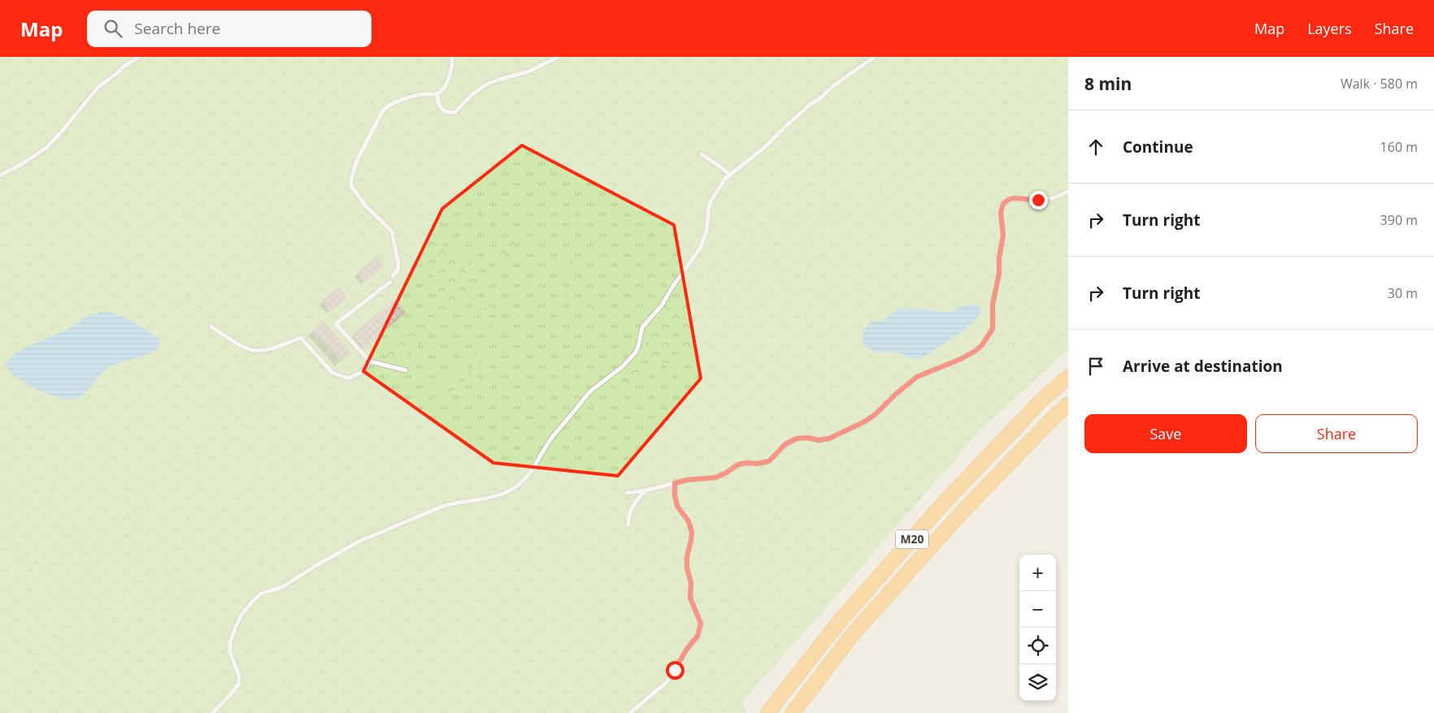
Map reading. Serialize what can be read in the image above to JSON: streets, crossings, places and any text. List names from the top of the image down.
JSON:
{
  "streets": {
    "highway": ["M20"]
  },
  "page": {
    "header": "Map",
    "search": "Search here",
    "nav": ["Map", "Layers", "Share"],
    "heading": ["8 min", "Walk · 580 m"],
    "list": [
      ["Continue", "160 m"],
      ["Turn right", "390 m"],
      ["Turn right", "30 m"],
      "Arrive at destination"
    ],
    "buttons": ["Save", "Share"],
    "map_buttons": ["+", "−"]
  }
}
